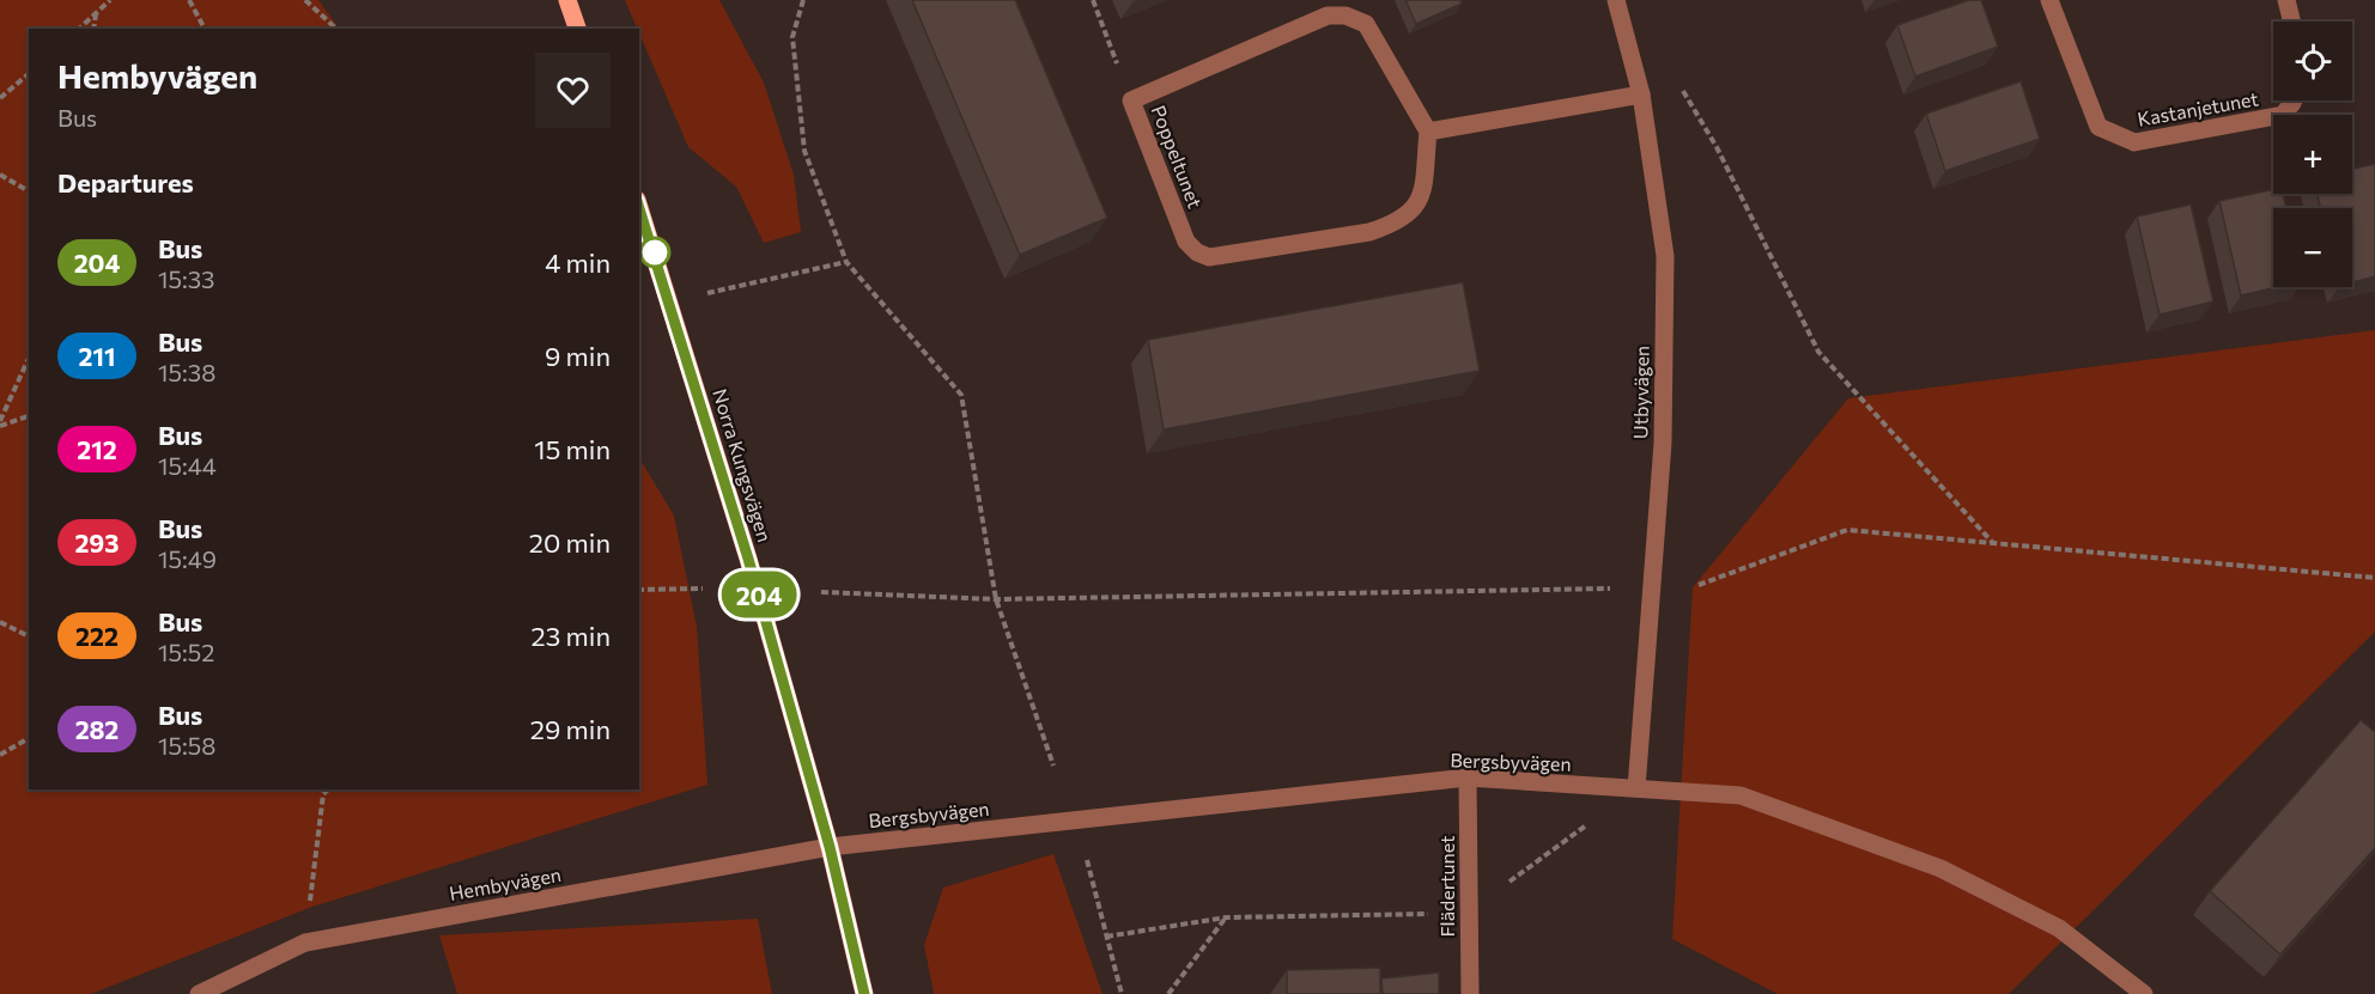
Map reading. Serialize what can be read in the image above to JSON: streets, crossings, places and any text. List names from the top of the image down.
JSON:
{
  "streets": {
    "main road": ["Norra Kungsvägen"],
    "street": [
      "Kastanjetunet",
      "Poppeltunet",
      "Utbyvägen",
      "Bergsbyvägen",
      "Hembyvägen",
      "Flädertunet"
    ]
  },
  "crossings": [
    ["Utbyvägen", "Bergsbyvägen"],
    ["Norra Kungsvägen", "Bergsbyvägen"],
    ["Norra Kungsvägen", "Hembyvägen"],
    ["Bergsbyvägen", "Hembyvägen"],
    ["Bergsbyvägen", "Flädertunet"]
  ],
  "lines": ["bus line 204"],
  "page": {
    "on_map": "204",
    "map_buttons": ["+", "−"],
    "heading": [
      ["Hembyvägen", "Bus"],
      "Departures"
    ],
    "list": [
      {
        "mark": "204",
        "name": "Bus",
        "note": "15:33",
        "value": "4 min"
      },
      {
        "mark": "211",
        "name": "Bus",
        "note": "15:38",
        "value": "9 min"
      },
      {
        "mark": "212",
        "name": "Bus",
        "note": "15:44",
        "value": "15 min"
      },
      {
        "mark": "293",
        "name": "Bus",
        "note": "15:49",
        "value": "20 min"
      },
      {
        "mark": "222",
        "name": "Bus",
        "note": "15:52",
        "value": "23 min"
      },
      {
        "mark": "282",
        "name": "Bus",
        "note": "15:58",
        "value": "29 min"
      }
    ]
  }
}
